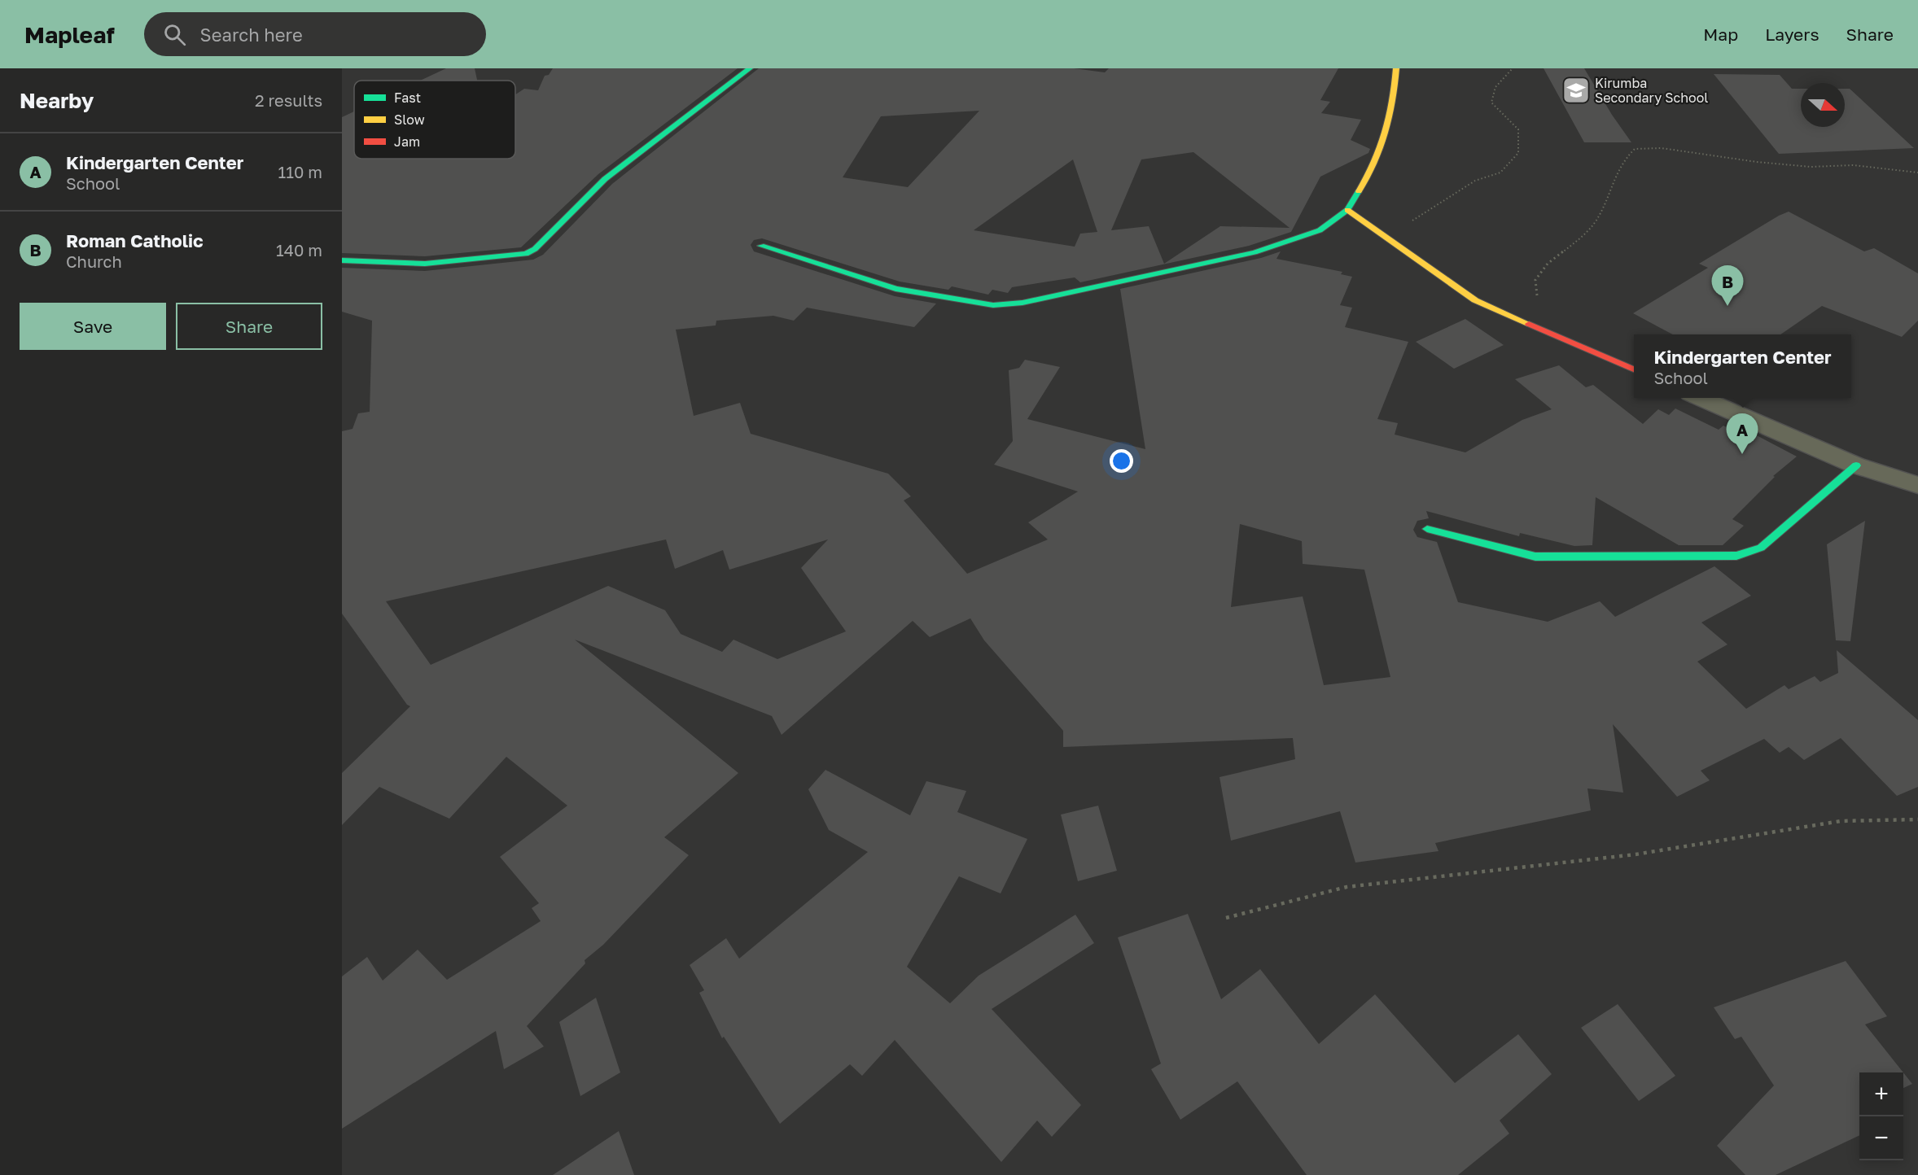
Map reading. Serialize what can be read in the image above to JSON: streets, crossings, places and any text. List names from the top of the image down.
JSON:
{
  "places": {
    "school or university": ["Kirumba Secondary School"]
  },
  "legend": ["Fast", "Slow", "Jam"],
  "north": "right",
  "page": {
    "header": "Mapleaf",
    "search": "Search here",
    "nav": ["Map", "Layers", "Share"],
    "heading": ["Nearby", "2 results"],
    "list": [
      {
        "mark": "A",
        "name": "Kindergarten Center",
        "note": "School",
        "value": "110 m"
      },
      {
        "mark": "B",
        "name": "Roman Catholic",
        "note": "Church",
        "value": "140 m"
      }
    ],
    "pins": ["B", "A"],
    "buttons": ["Save", "Share"],
    "popup": ["Kindergarten Center", "School"],
    "map_buttons": ["+", "−"]
  }
}
